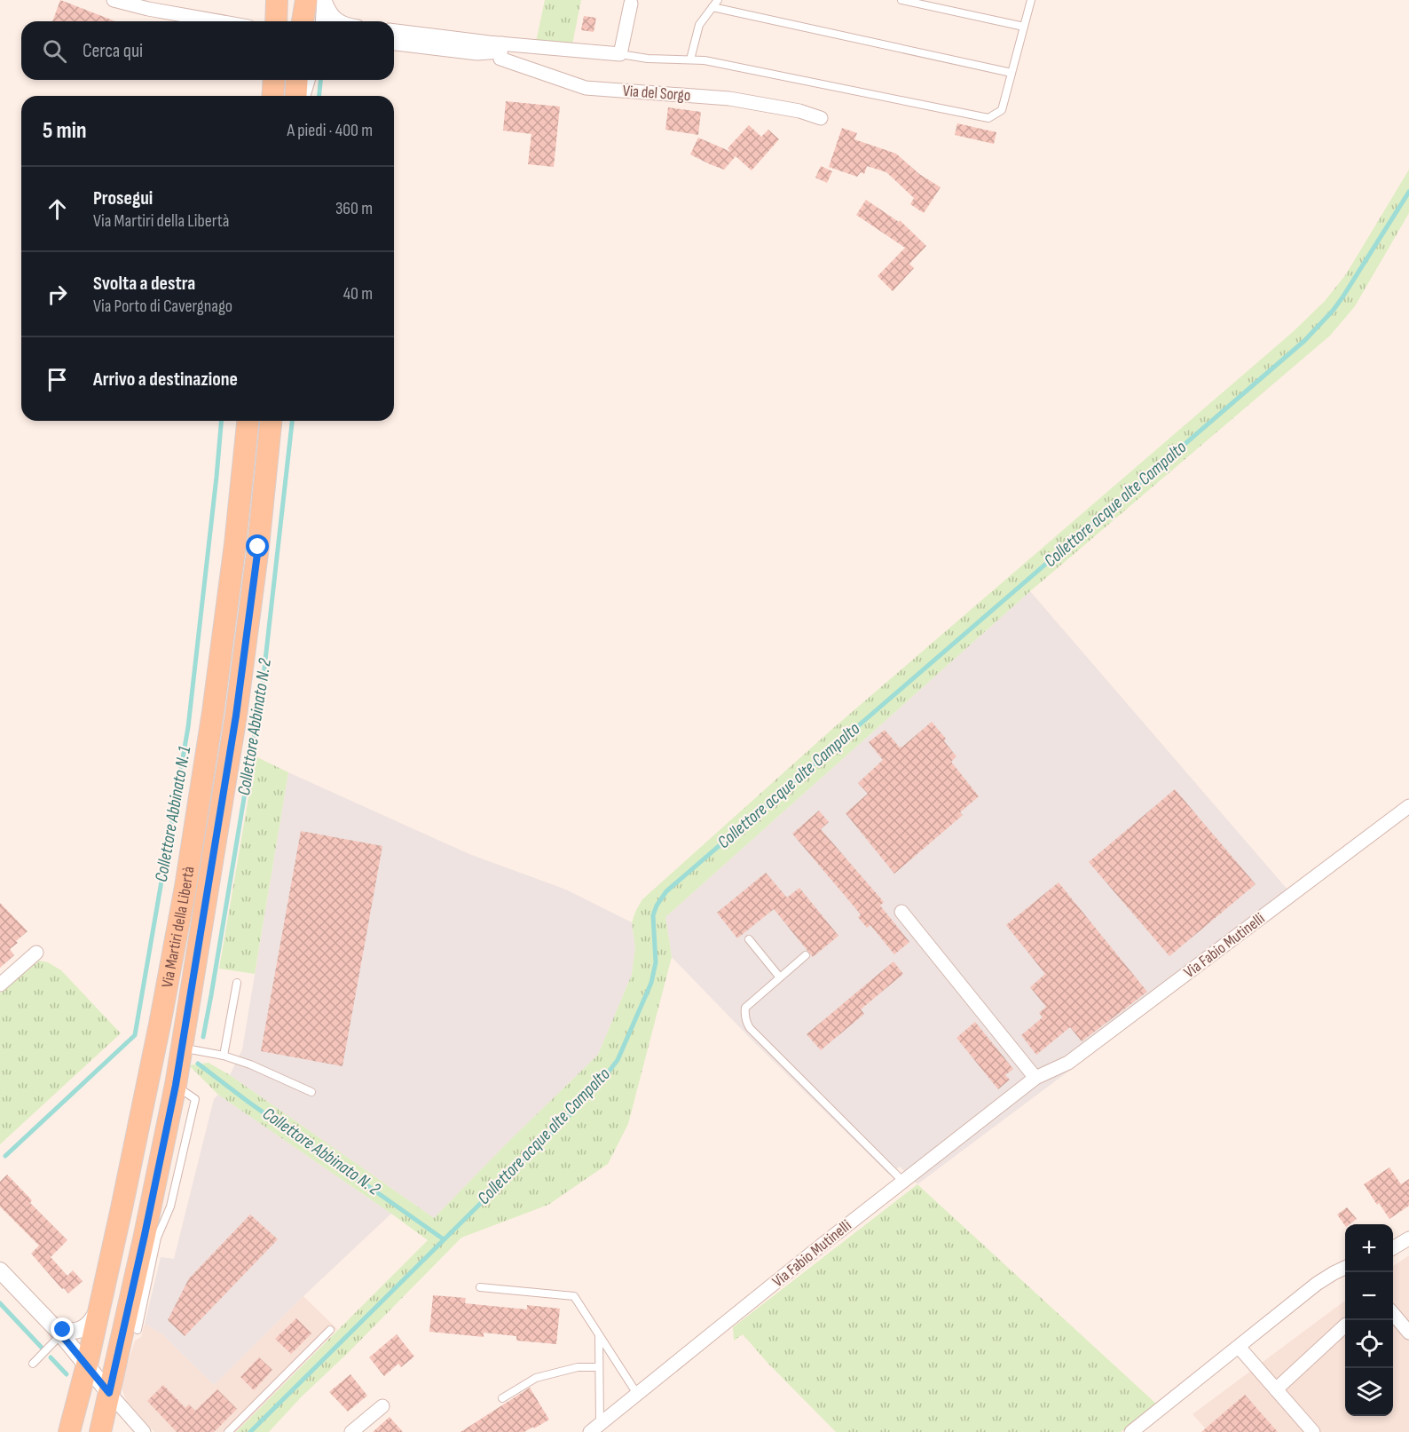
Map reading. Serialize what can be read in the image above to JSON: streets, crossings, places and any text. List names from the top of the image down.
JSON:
{
  "streets": {
    "main road": ["Via Martiri della Libertà"],
    "street": ["Via del Sorgo", "Via Fabio Mutinelli"]
  },
  "water": ["Collettore acque alte Campalto", "Collettore Abbinato N. 2", "Collettore Abbinato N. 1"],
  "page": {
    "search": "Cerca qui",
    "heading": ["5 min", "A piedi · 400 m"],
    "list": [
      ["Prosegui", "Via Martiri della Libertà", "360 m"],
      ["Svolta a destra", "Via Porto di Cavergnago", "40 m"],
      "Arrivo a destinazione"
    ],
    "map_buttons": ["+", "−"]
  }
}
